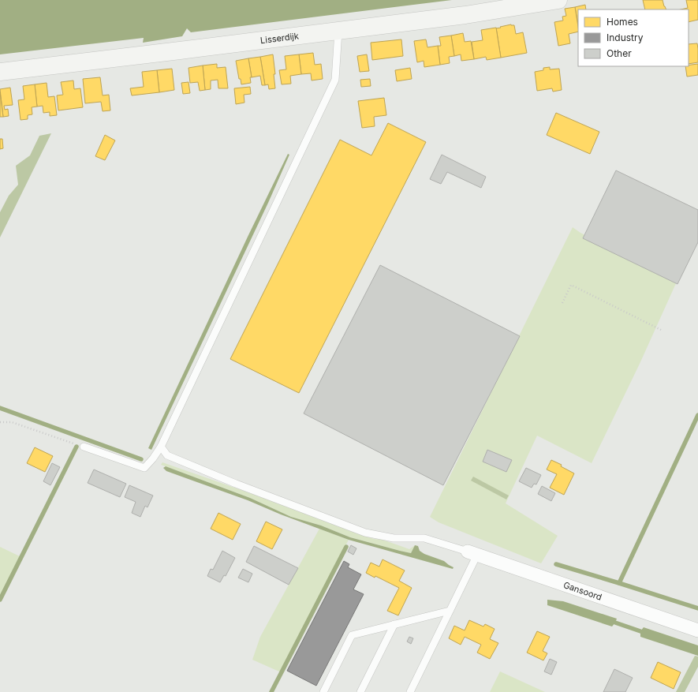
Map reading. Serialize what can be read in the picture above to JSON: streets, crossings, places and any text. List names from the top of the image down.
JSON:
{
  "streets": {
    "street": ["Lisserdijk", "Gansoord"]
  },
  "legend": ["Homes", "Industry", "Other"]
}
